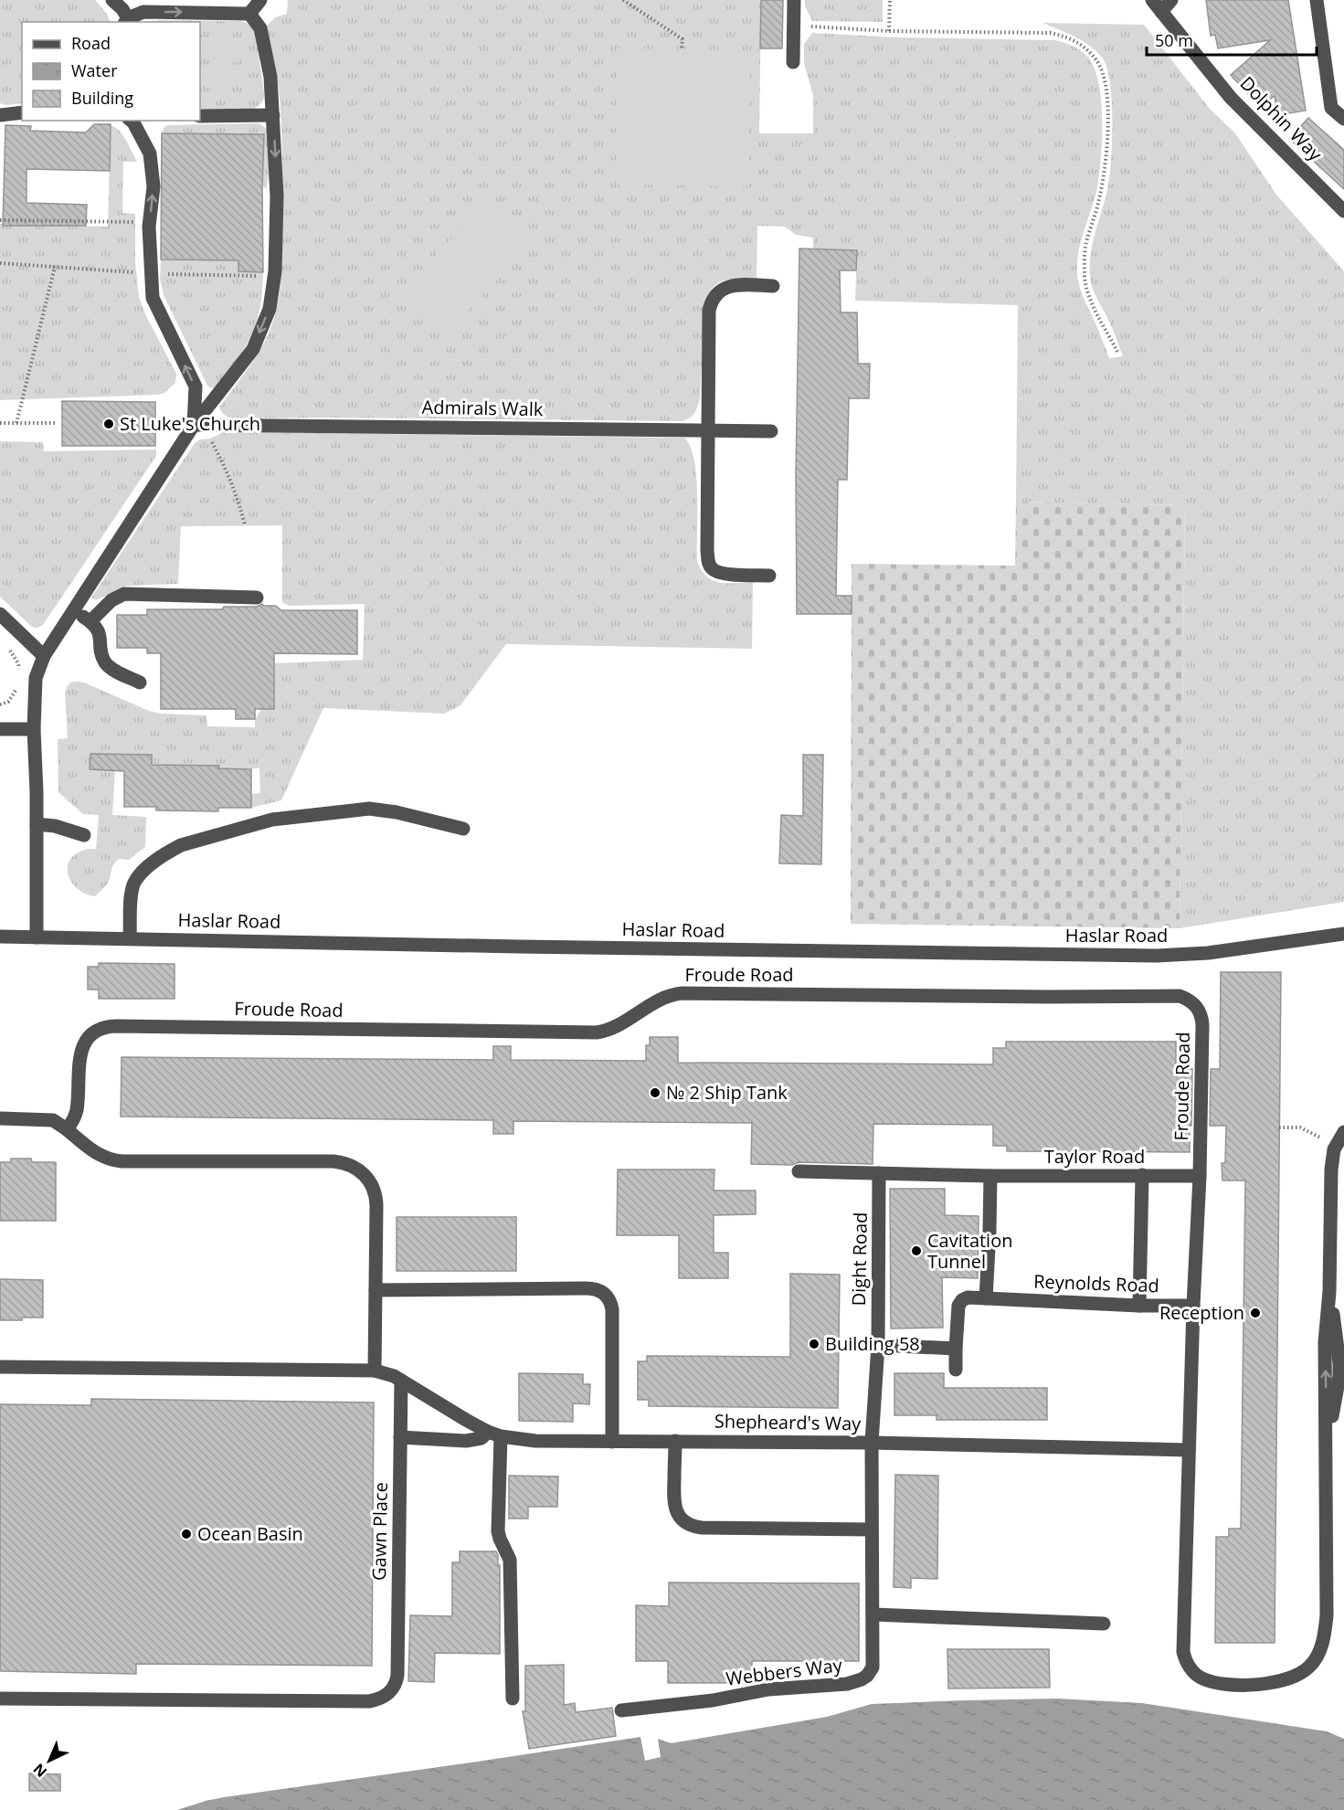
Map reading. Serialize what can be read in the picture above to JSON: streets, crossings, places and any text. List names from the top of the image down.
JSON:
{
  "streets": {
    "street": [
      "Dolphin Way",
      "Admirals Walk",
      "Haslar Road",
      "Froude Road",
      "Taylor Road",
      "Dight Road",
      "Reynolds Road",
      "Shepheard's Way",
      "Gawn Place",
      "Webbers Way"
    ]
  },
  "crossings": [
    ["Froude Road", "Taylor Road"],
    ["Froude Road", "Reynolds Road"],
    ["Froude Road", "Shepheard's Way"],
    ["Taylor Road", "Dight Road"],
    ["Dight Road", "Shepheard's Way"],
    ["Dight Road", "Webbers Way"],
    ["Shepheard's Way", "Gawn Place"],
    ["Shepheard's Way", "Webbers Way"]
  ],
  "places": [
    "St Luke's Church",
    "№ 2 Ship Tank",
    "Cavitation Tunnel",
    "Reception",
    "Building 58",
    "Ocean Basin"
  ],
  "legend": ["Road", "Water", "Building"],
  "scale_bar": "50 m",
  "north": "bottom left"
}
